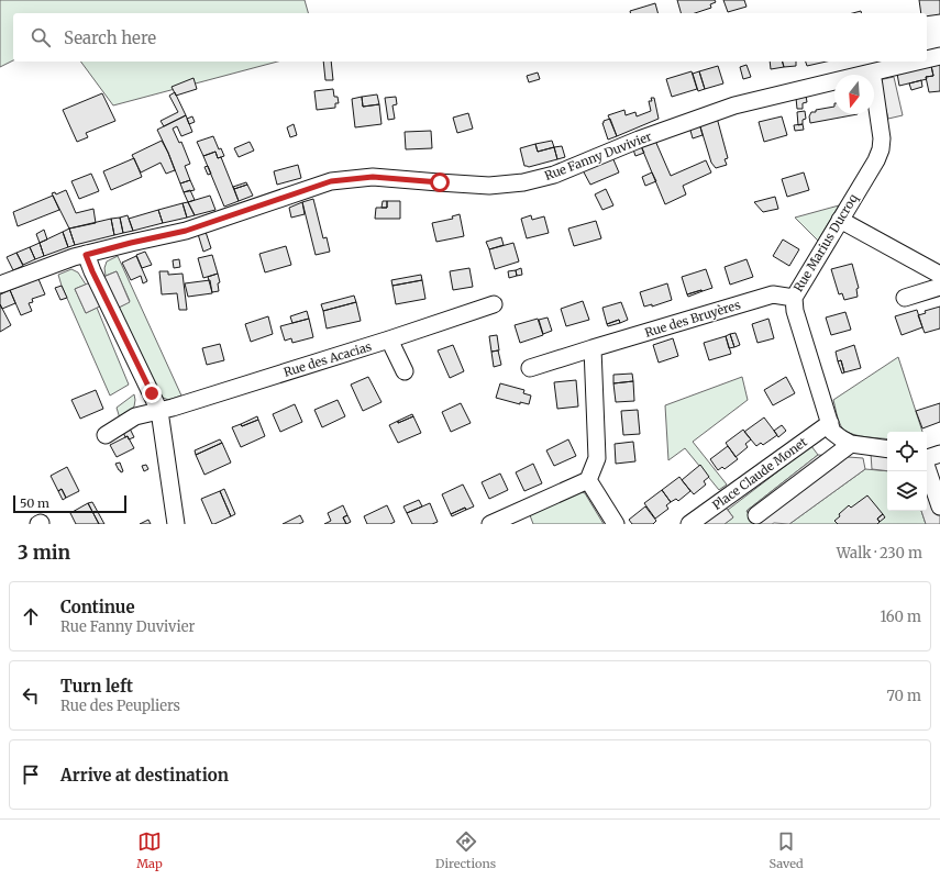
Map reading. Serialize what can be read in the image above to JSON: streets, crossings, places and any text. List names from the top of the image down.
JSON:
{
  "streets": {
    "street": [
      "Rue Fanny Duvivier",
      "Rue Marius Ducroq",
      "Rue des Bruyères",
      "Rue des Acacias",
      "Place Claude Monet"
    ]
  },
  "crossings": [
    ["Rue Fanny Duvivier", "Rue Marius Ducroq"],
    ["Rue Marius Ducroq", "Rue des Bruyères"],
    ["Rue Marius Ducroq", "Place Claude Monet"]
  ],
  "scale_bar": "50 m",
  "north": "bottom",
  "page": {
    "search": "Search here",
    "scale": "50 m",
    "heading": ["3 min", "Walk · 230 m"],
    "list": [
      ["Continue", "Rue Fanny Duvivier", "160 m"],
      ["Turn left", "Rue des Peupliers", "70 m"],
      "Arrive at destination"
    ],
    "nav": ["Map", "Directions", "Saved"]
  }
}
